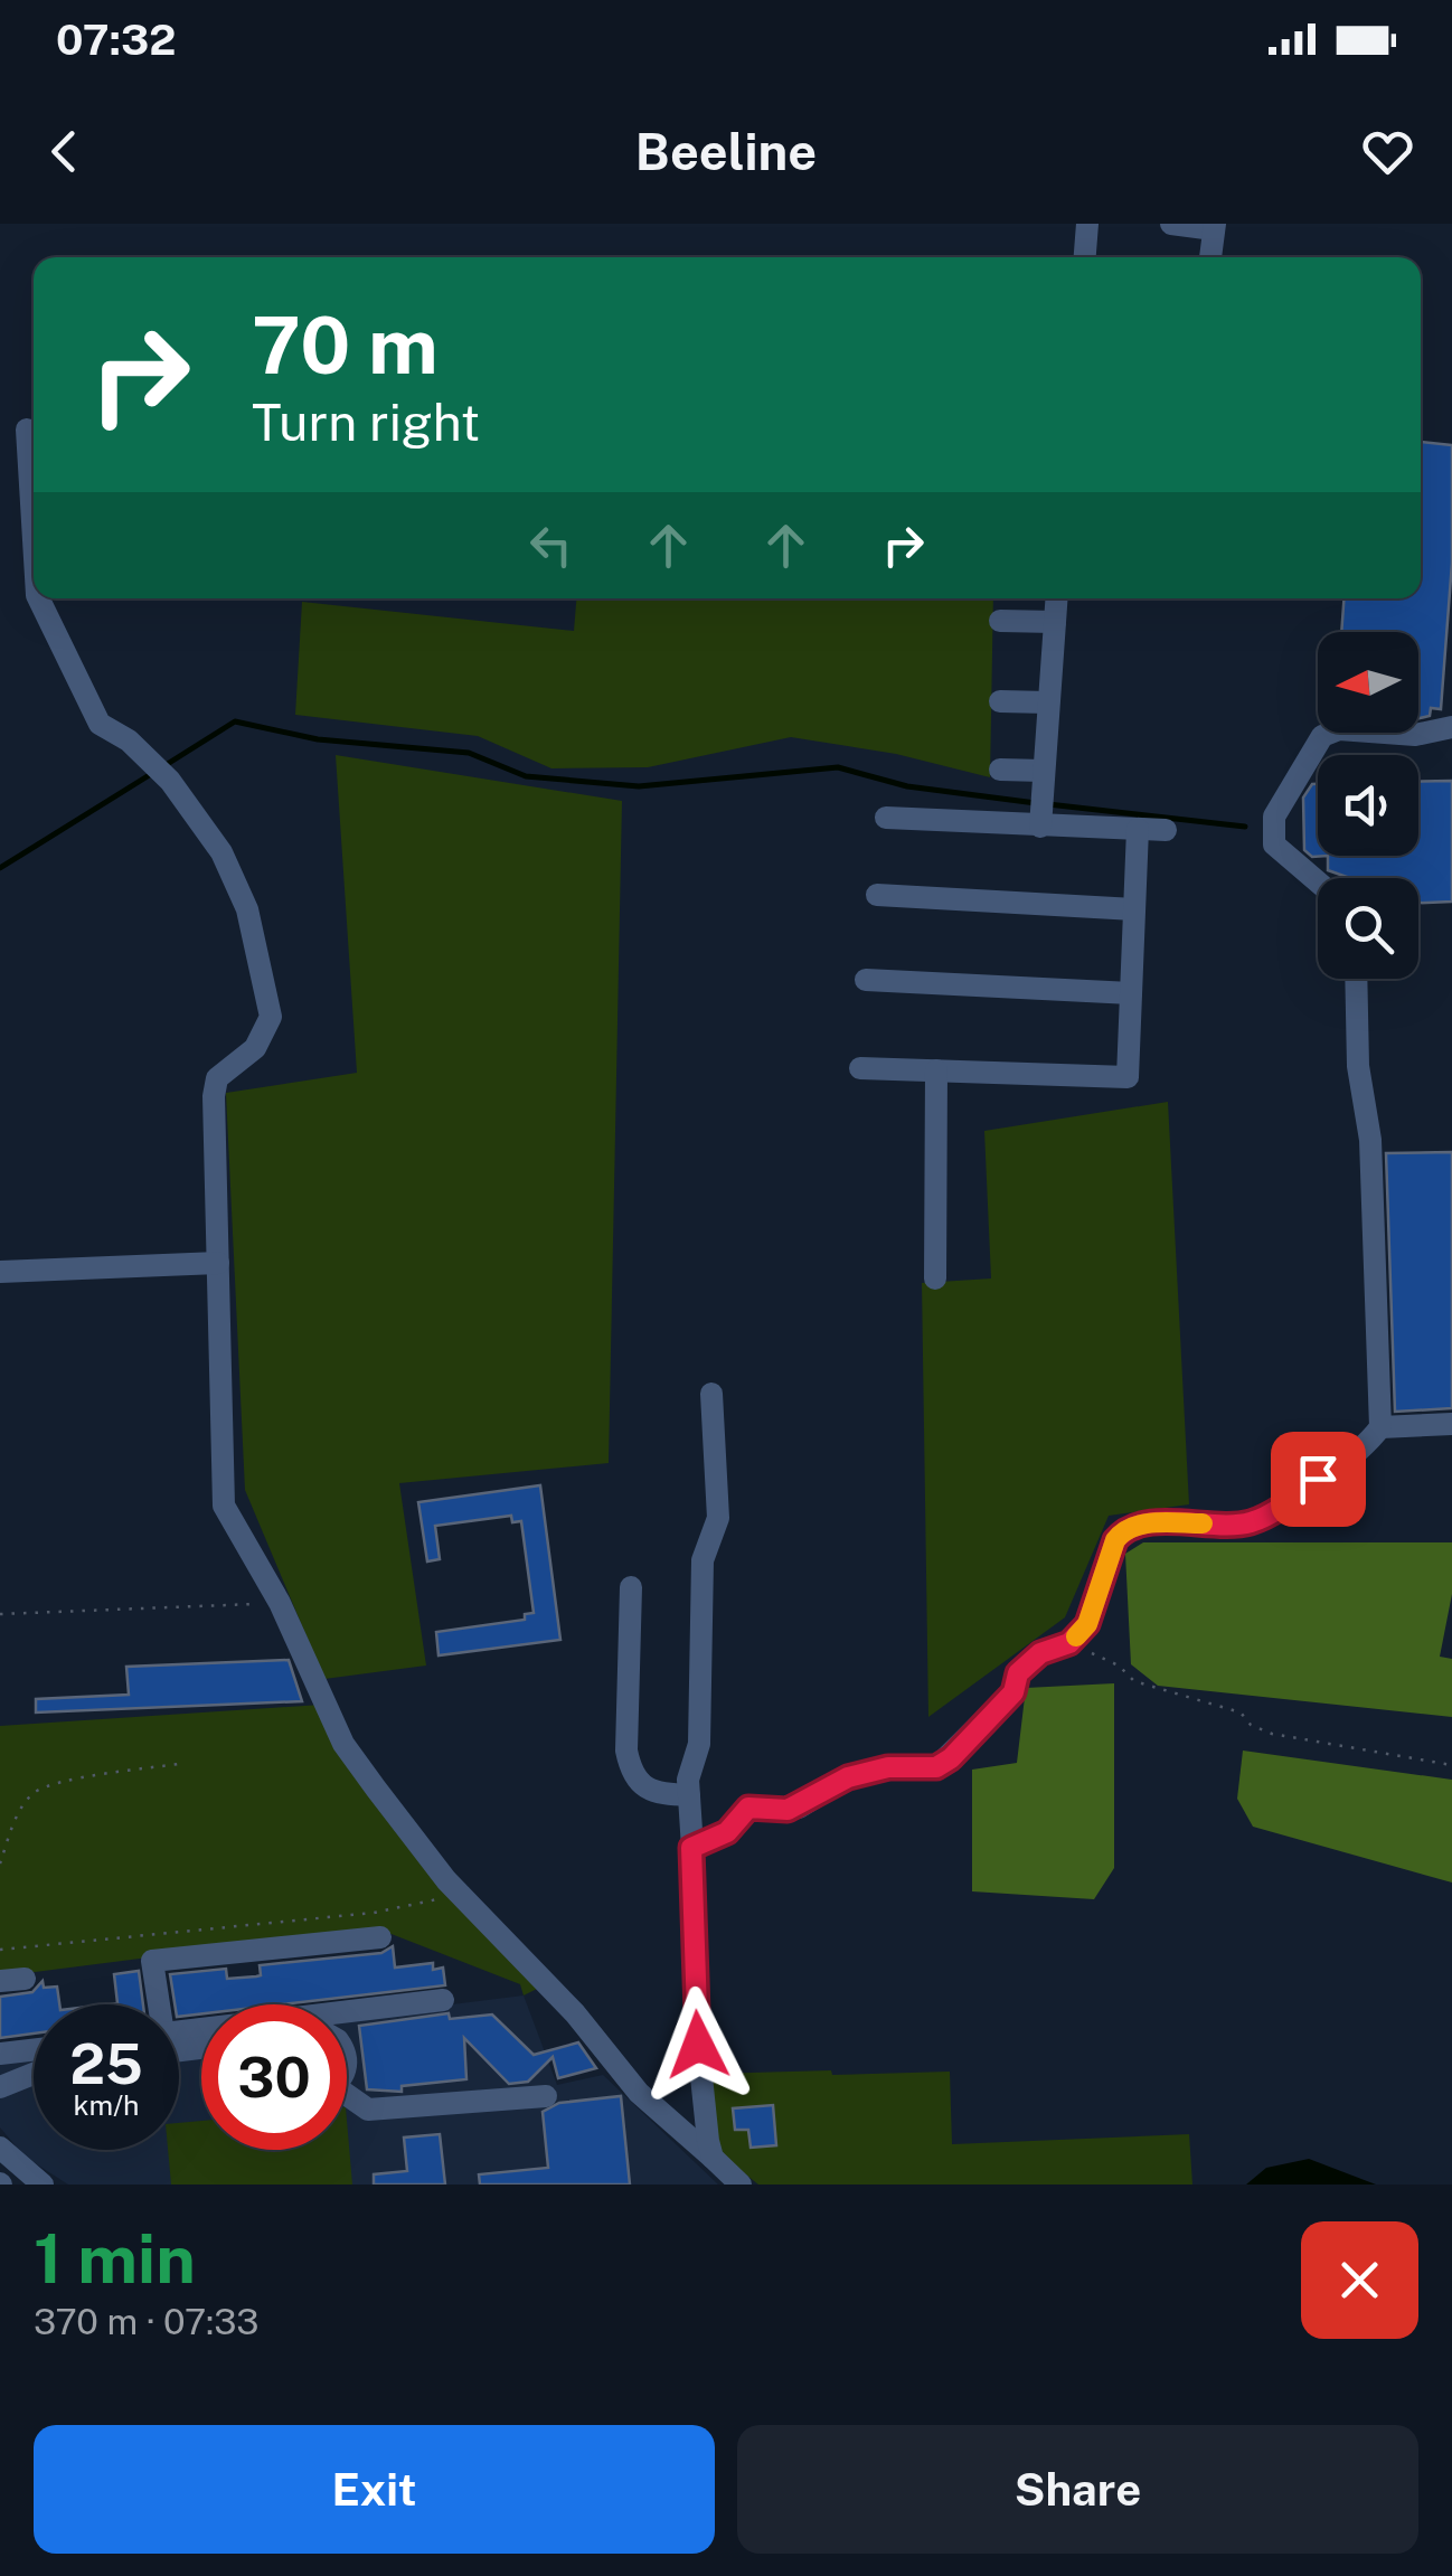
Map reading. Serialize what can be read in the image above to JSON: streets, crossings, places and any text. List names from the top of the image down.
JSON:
{
  "north": "left",
  "page": {
    "status": "07:32",
    "header": "Beeline",
    "turn": ["70 m", "Turn right"],
    "speed": "25 km/h",
    "limit": "30",
    "heading": ["1 min", "370 m · 07:33"],
    "buttons": ["Exit", "Share"]
  }
}
